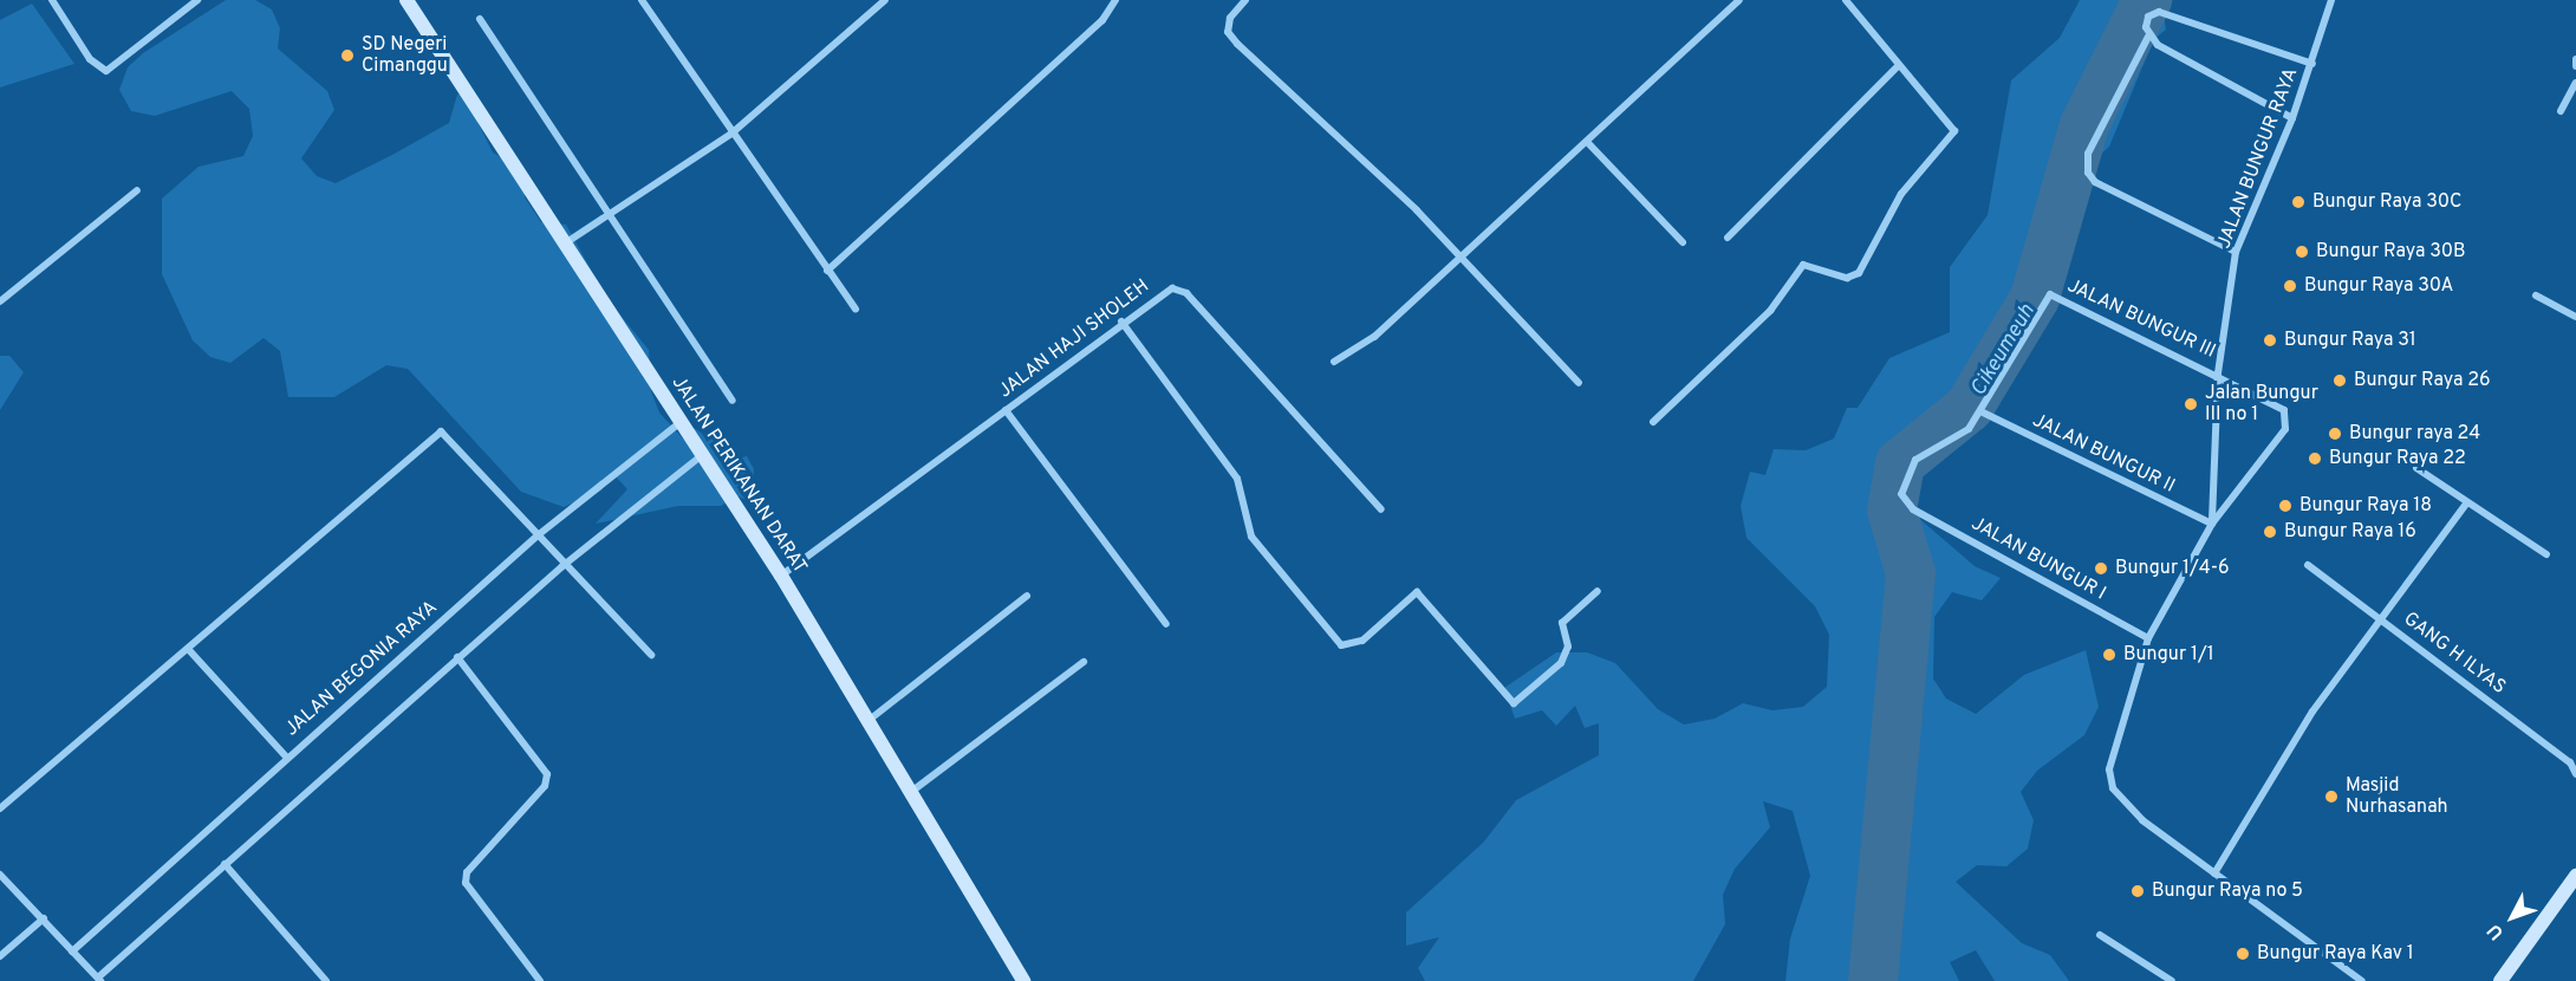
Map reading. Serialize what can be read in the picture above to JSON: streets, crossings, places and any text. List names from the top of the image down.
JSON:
{
  "streets": {
    "street": [
      "JALAN BUNGUR RAYA",
      "JALAN BUNGUR III",
      "JALAN HAJI SHOLEH",
      "JALAN BUNGUR II",
      "JALAN PERIKANAN DARAT",
      "JALAN BUNGUR I",
      "GANG H ILYAS",
      "JALAN BEGONIA RAYA"
    ]
  },
  "crossings": [
    ["JALAN BUNGUR RAYA", "JALAN BUNGUR III"],
    ["JALAN BUNGUR RAYA", "JALAN BUNGUR II"],
    ["JALAN BUNGUR RAYA", "JALAN BUNGUR I"],
    ["JALAN BUNGUR III", "JALAN BUNGUR II"],
    ["JALAN BUNGUR III", "JALAN BUNGUR I"],
    ["JALAN HAJI SHOLEH", "JALAN PERIKANAN DARAT"],
    ["JALAN BUNGUR II", "JALAN BUNGUR I"],
    ["JALAN PERIKANAN DARAT", "JALAN BEGONIA RAYA"]
  ],
  "water": ["Cikeumeuh"],
  "places": [
    "SD Negeri Cimanggu",
    "Bungur Raya 30C",
    "Bungur Raya 30B",
    "Bungur Raya 30A",
    "Bungur Raya 31",
    "Bungur Raya 26",
    "Jalan Bungur III no 1",
    "Bungur raya 24",
    "Bungur Raya 22",
    "Bungur Raya 18",
    "Bungur Raya 16",
    "Bungur 1/4-6",
    "Bungur 1/1",
    "Masjid Nurhasanah",
    "Bungur Raya no 5",
    "Bungur Raya Kav 1"
  ],
  "north": "bottom left"
}
